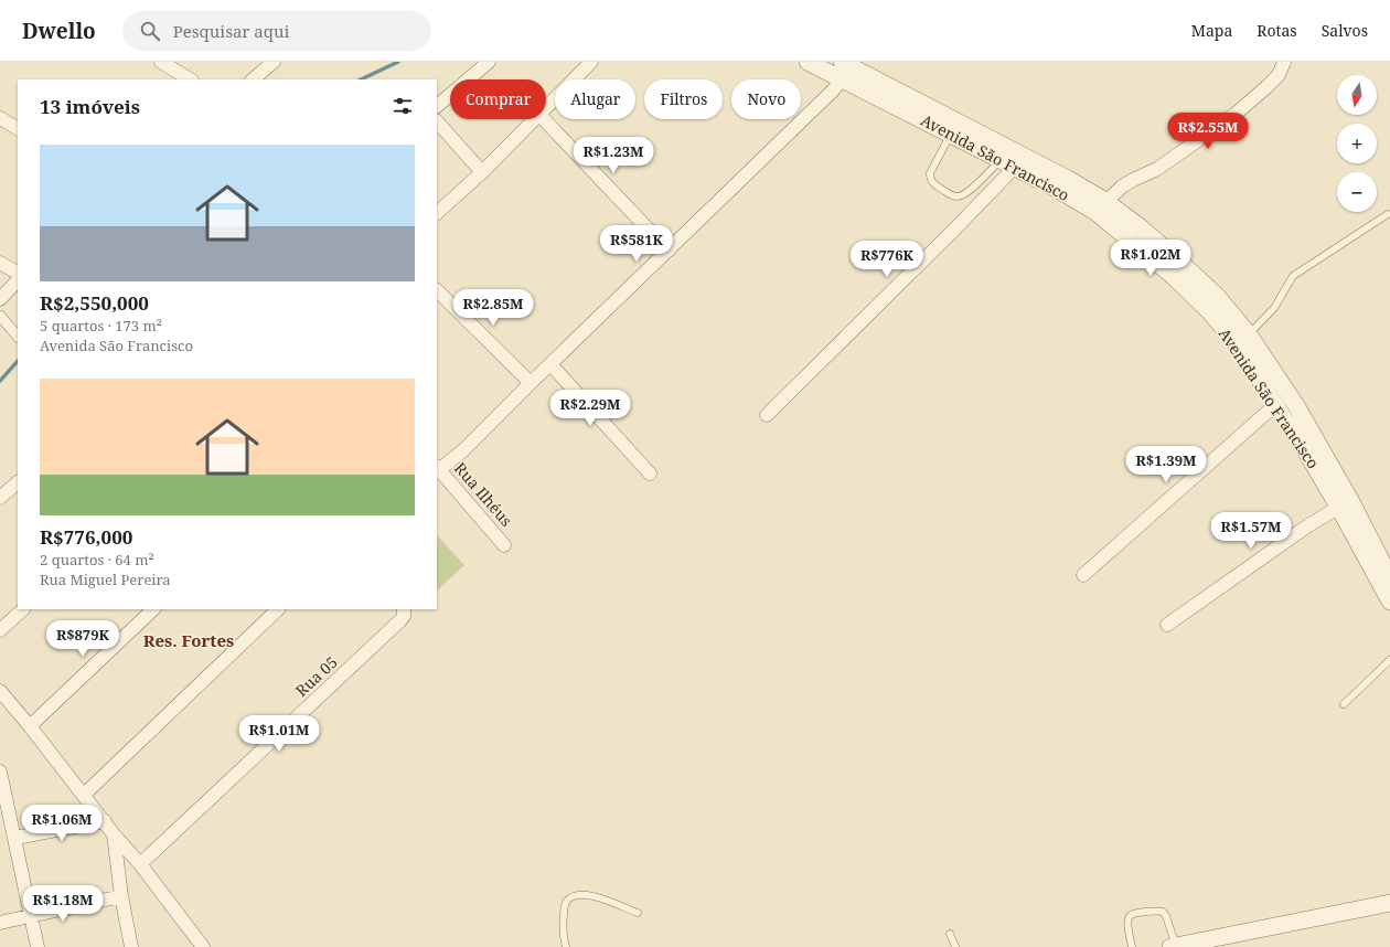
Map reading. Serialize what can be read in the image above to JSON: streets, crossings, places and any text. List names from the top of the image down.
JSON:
{
  "streets": {
    "street": ["Avenida São Francisco", "Rua Ilhéus", "Rua 05"]
  },
  "districts": ["Res. Fortes"],
  "north": "bottom",
  "page": {
    "header": "Dwello",
    "search": "Pesquisar aqui",
    "nav": ["Mapa", "Rotas", "Salvos"],
    "map_buttons": ["+", "−"],
    "chip": [
      "Comprar",
      "Alugar",
      "Filtros",
      "Novo"
    ],
    "heading": "13 imóveis",
    "price": [
      "R$2.55M",
      "R$1.23M",
      "R$581K",
      "R$1.02M",
      "R$776K",
      "R$2.85M",
      "R$2.29M",
      "R$1.39M",
      "R$1.57M",
      "R$879K",
      "R$1.01M",
      "R$1.06M",
      "R$1.18M"
    ],
    "list": [
      {
        "name": "R$2,550,000",
        "note": "5 quartos · 173 m² · Avenida São Francisco"
      },
      {
        "name": "R$776,000",
        "note": "2 quartos · 64 m² · Rua Miguel Pereira"
      }
    ]
  }
}
